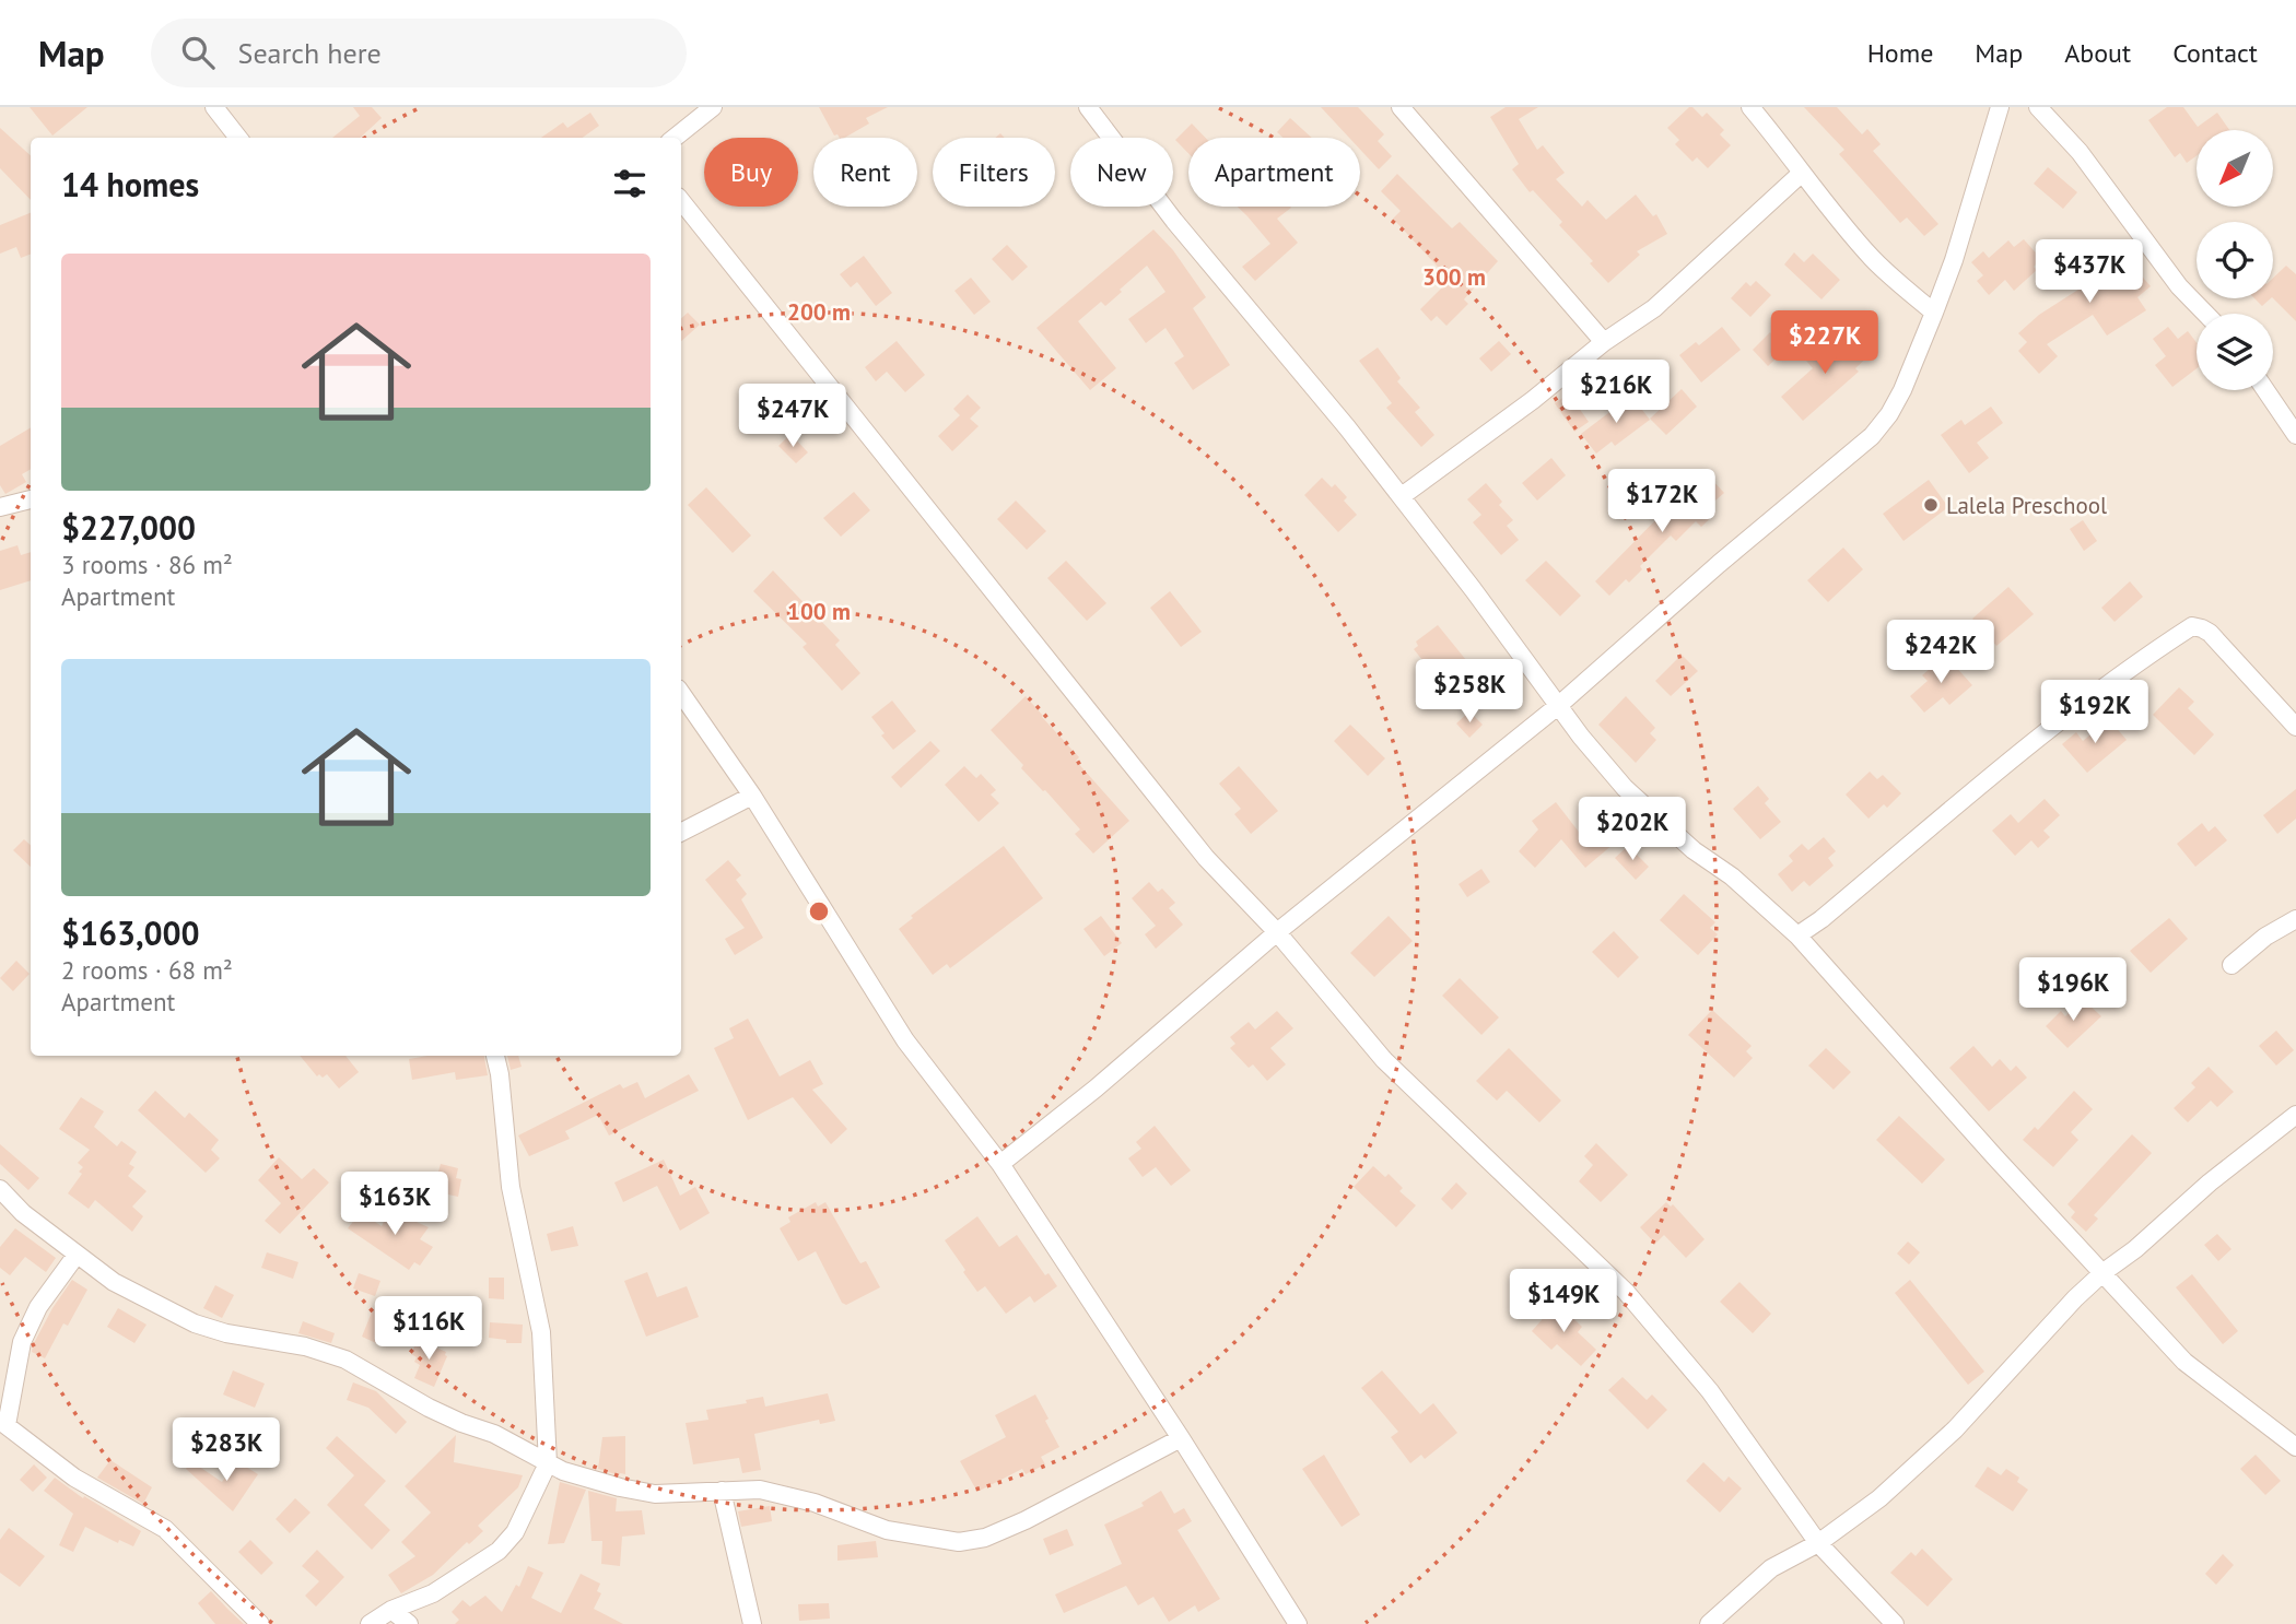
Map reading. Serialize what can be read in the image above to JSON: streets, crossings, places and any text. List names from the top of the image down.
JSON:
{
  "places": ["Lalela Preschool"],
  "north": "bottom left",
  "page": {
    "header": "Map",
    "search": "Search here",
    "nav": [
      "Home",
      "Map",
      "About",
      "Contact"
    ],
    "chip": [
      "Buy",
      "Rent",
      "Filters",
      "New",
      "Apartment"
    ],
    "heading": "14 homes",
    "list": [
      {
        "name": "$227,000",
        "note": "3 rooms · 86 m² · Apartment"
      },
      {
        "name": "$163,000",
        "note": "2 rooms · 68 m² · Apartment"
      }
    ],
    "price": [
      "$437K",
      "$227K",
      "$216K",
      "$247K",
      "$172K",
      "$242K",
      "$258K",
      "$192K",
      "$202K",
      "$196K",
      "$163K",
      "$149K",
      "$116K",
      "$283K"
    ]
  },
  "rings": ["300 m", "200 m", "100 m"]
}
